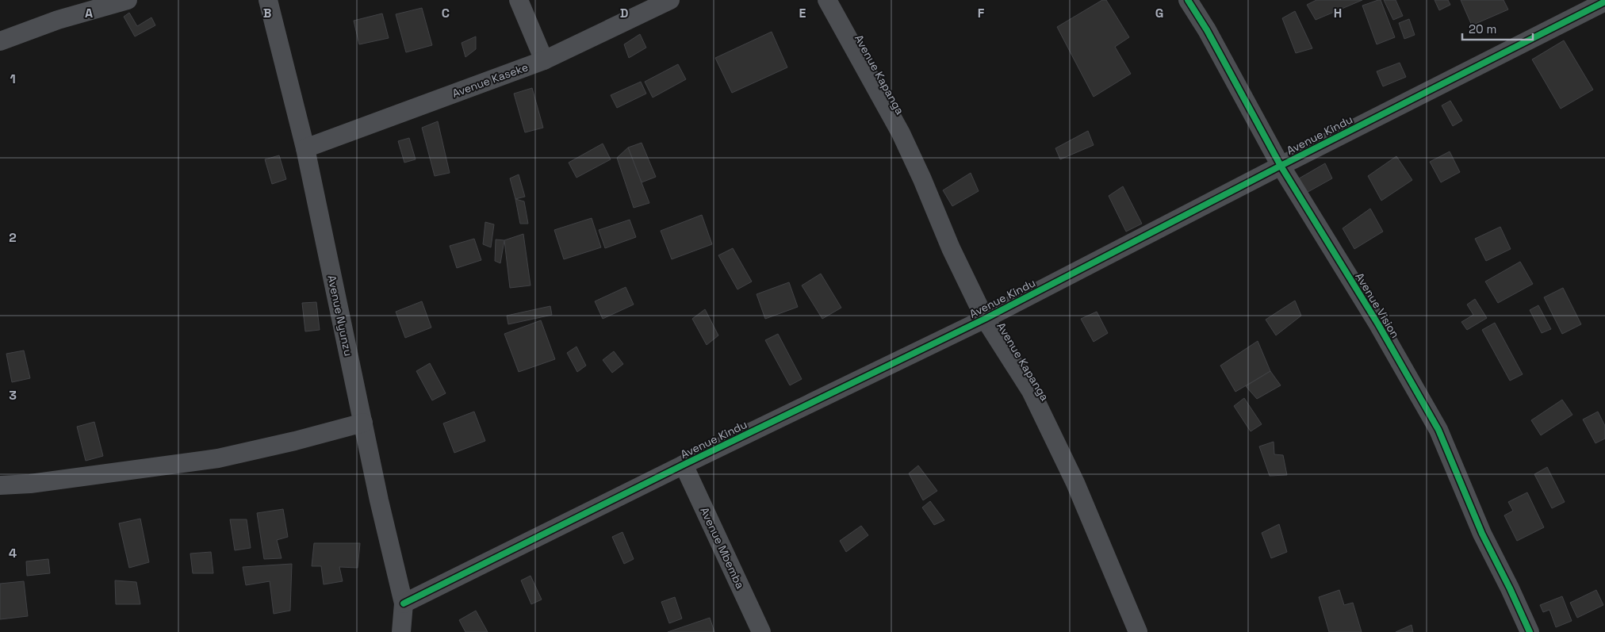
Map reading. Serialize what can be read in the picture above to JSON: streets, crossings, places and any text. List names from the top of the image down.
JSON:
{
  "streets": {
    "street": [
      "Avenue Kapanga",
      "Avenue Kaseke",
      "Avenue Kindu",
      "Avenue Vision",
      "Avenue Nyunzu",
      "Avenue Mbemba"
    ]
  },
  "crossings": [
    ["Avenue Kapanga", "Avenue Kindu"],
    ["Avenue Kaseke", "Avenue Nyunzu"],
    ["Avenue Kindu", "Avenue Vision"],
    ["Avenue Kindu", "Avenue Nyunzu"],
    ["Avenue Kindu", "Avenue Mbemba"]
  ],
  "scale_bar": "20 m",
  "grid": {
    "columns": [
      "A",
      "B",
      "C",
      "D",
      "E",
      "F",
      "G",
      "H"
    ],
    "rows": [
      "1",
      "2",
      "3",
      "4"
    ]
  }
}
